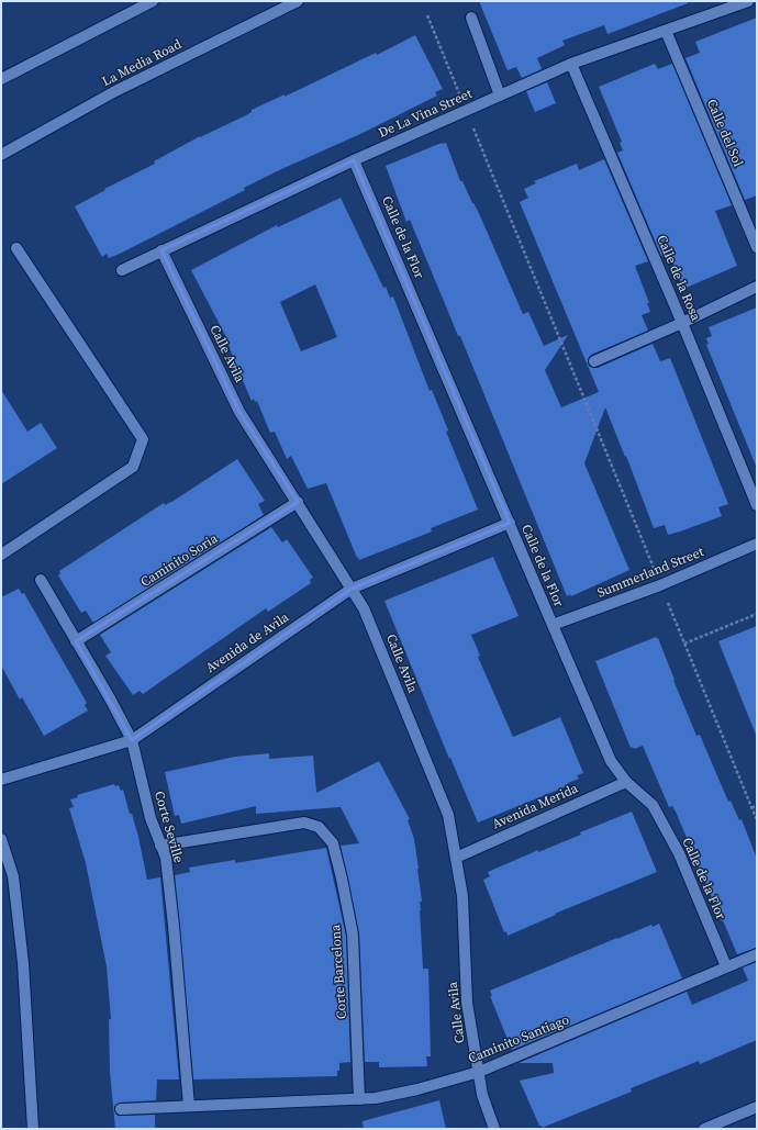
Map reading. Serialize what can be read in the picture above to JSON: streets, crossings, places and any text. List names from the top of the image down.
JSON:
{
  "streets": {
    "street": [
      "La Media Road",
      "De La Vina Street",
      "Calle del Sol",
      "Calle de la Flor",
      "Calle de la Rosa",
      "Calle Avila",
      "Caminito Soria",
      "Summerland Street",
      "Avenida de Avila",
      "Avenida Merida",
      "Corte Seville",
      "Corte Barcelona",
      "Caminito Santiago"
    ]
  },
  "crossings": [
    ["De La Vina Street", "Calle del Sol"],
    ["De La Vina Street", "Calle de la Flor"],
    ["De La Vina Street", "Calle de la Rosa"],
    ["De La Vina Street", "Calle Avila"],
    ["Calle de la Flor", "Summerland Street"],
    ["Calle de la Flor", "Avenida de Avila"],
    ["Calle de la Flor", "Avenida Merida"],
    ["Calle de la Flor", "Caminito Santiago"],
    ["Calle Avila", "Caminito Soria"],
    ["Calle Avila", "Avenida de Avila"],
    ["Calle Avila", "Avenida Merida"],
    ["Calle Avila", "Caminito Santiago"],
    ["Caminito Soria", "Corte Seville"],
    ["Avenida de Avila", "Corte Seville"],
    ["Corte Seville", "Corte Barcelona"],
    ["Corte Seville", "Caminito Santiago"],
    ["Corte Barcelona", "Caminito Santiago"]
  ]
}
